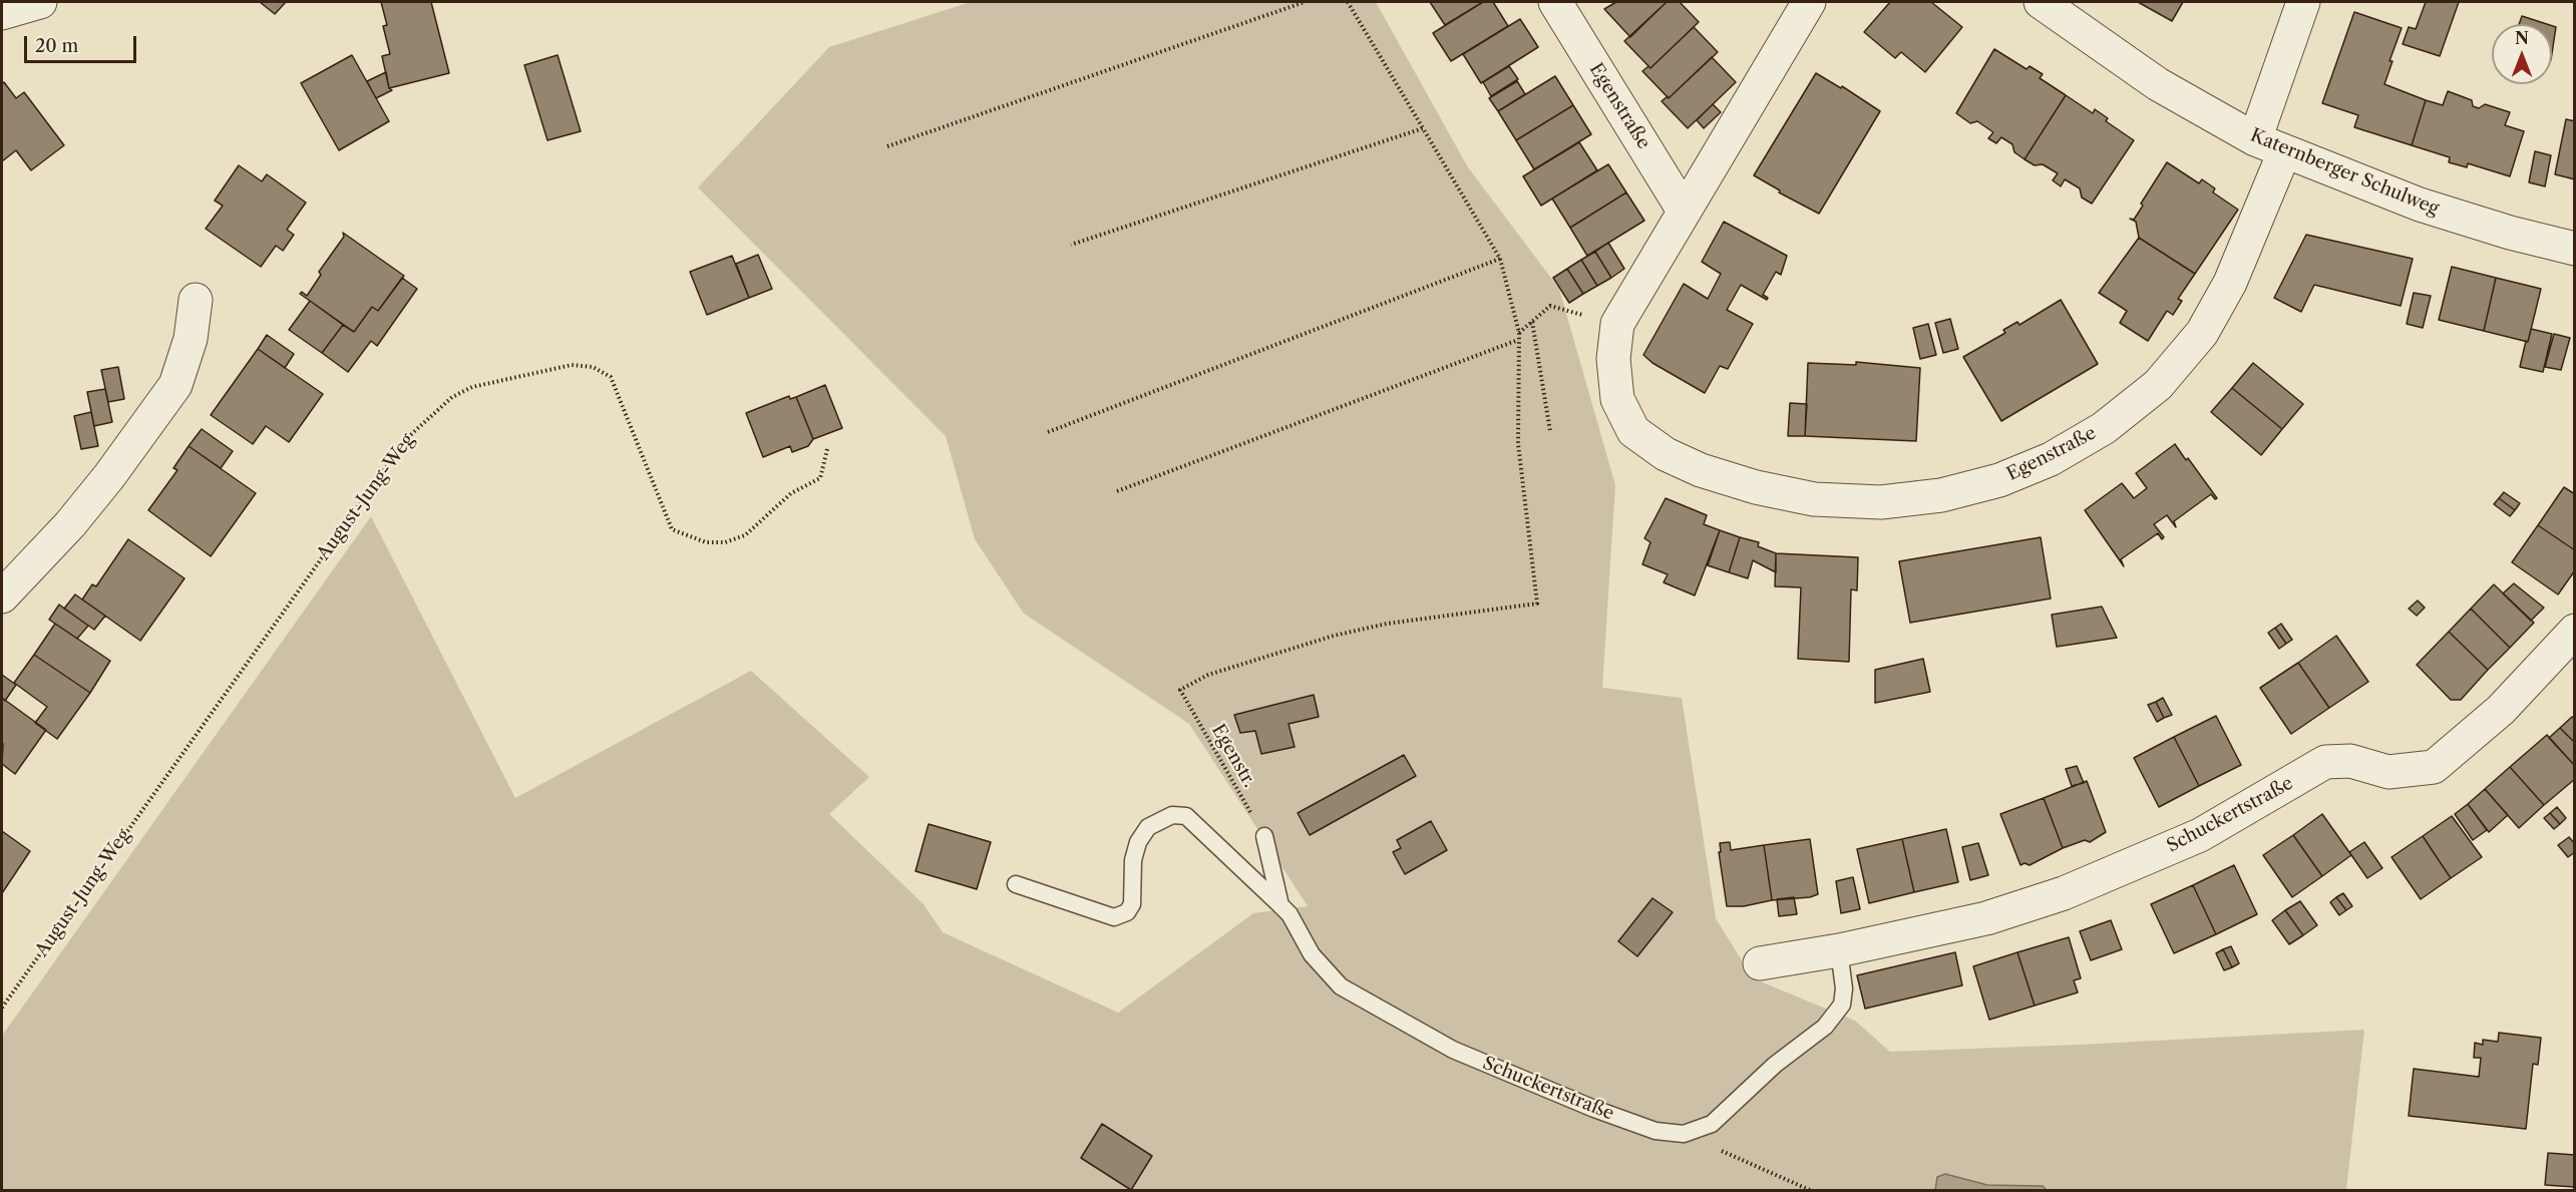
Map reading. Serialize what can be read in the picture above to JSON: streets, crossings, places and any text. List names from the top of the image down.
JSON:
{
  "streets": {
    "street": ["Egenstraße", "Katernberger Schulweg", "Schuckertstraße"],
    "path": ["August-Jung-Weg", "Egenstr."]
  },
  "crossings": [
    ["Egenstraße", "Katernberger Schulweg"],
    ["Egenstr.", "Schuckertstraße"]
  ],
  "scale_bar": "20 m",
  "north": "top"
}
